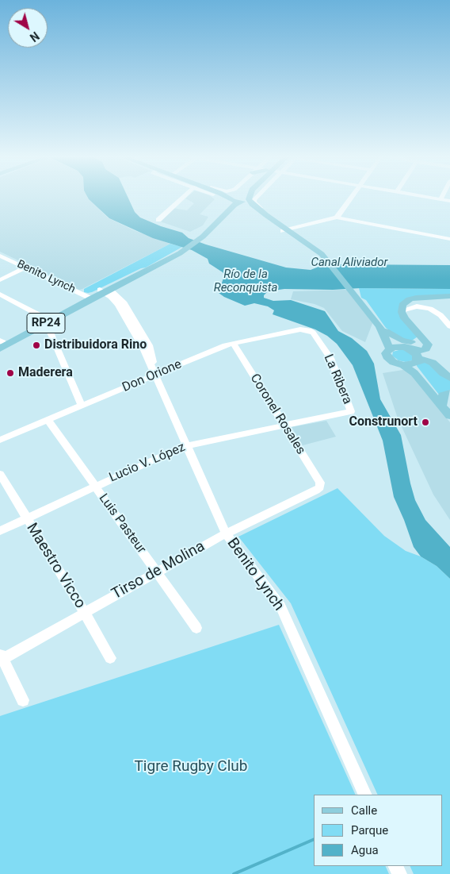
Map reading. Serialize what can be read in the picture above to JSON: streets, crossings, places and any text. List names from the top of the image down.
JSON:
{
  "streets": {
    "main road": ["RP24"],
    "street": [
      "Benito Lynch",
      "Don Orione",
      "La Ribera",
      "Coronel Rosales",
      "Lucio V. López",
      "Luis Pasteur",
      "Maestro Vicco",
      "Tirso de Molina"
    ]
  },
  "crossings": [
    ["Benito Lynch", "RP24"],
    ["Benito Lynch", "Don Orione"],
    ["Benito Lynch", "Lucio V. López"],
    ["Benito Lynch", "Tirso de Molina"],
    ["Don Orione", "La Ribera"],
    ["Don Orione", "Coronel Rosales"],
    ["Don Orione", "Luis Pasteur"],
    ["La Ribera", "Lucio V. López"],
    ["Coronel Rosales", "Lucio V. López"],
    ["Coronel Rosales", "Tirso de Molina"],
    ["Lucio V. López", "Luis Pasteur"],
    ["Lucio V. López", "Maestro Vicco"],
    ["Luis Pasteur", "Tirso de Molina"],
    ["Maestro Vicco", "Tirso de Molina"]
  ],
  "water": ["Canal Aliviador", "Río de la Reconquista"],
  "parks": ["Tigre Rugby Club"],
  "places": ["Distribuidora Rino", "Maderera", "Construnort"],
  "legend": ["Calle", "Parque", "Agua"],
  "north": "bottom right"
}
